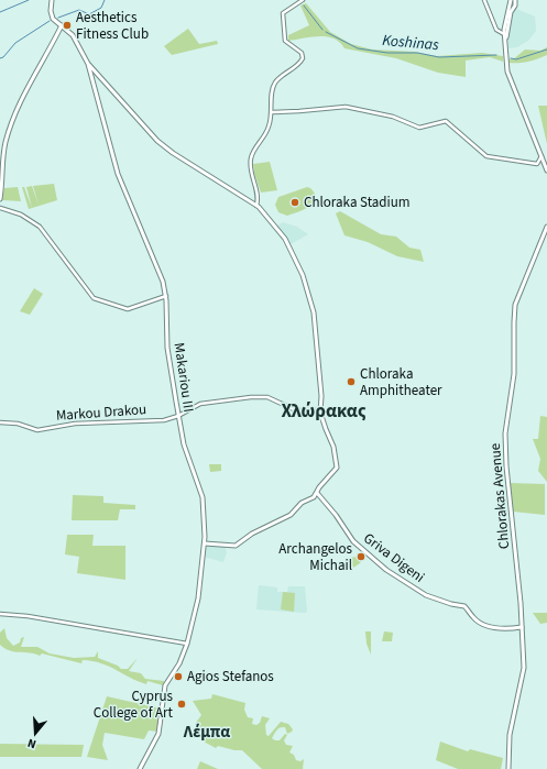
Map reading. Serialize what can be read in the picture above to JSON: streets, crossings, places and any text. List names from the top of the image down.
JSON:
{
  "streets": {
    "main road": ["Makariou III", "Chlorakas Avenue", "Griva Digeni"],
    "street": ["Markou Drakou"]
  },
  "crossings": [
    ["Makariou III", "Markou Drakou"],
    ["Chlorakas Avenue", "Griva Digeni"]
  ],
  "districts": ["Χλώρακας", "Λέμπα"],
  "water": ["Koshinas"],
  "places": [
    "Aesthetics Fitness Club",
    "Chloraka Stadium",
    "Chloraka Amphitheater",
    "Archangelos Michail",
    "Agios Stefanos",
    "Cyprus College of Art"
  ],
  "north": "bottom"
}
